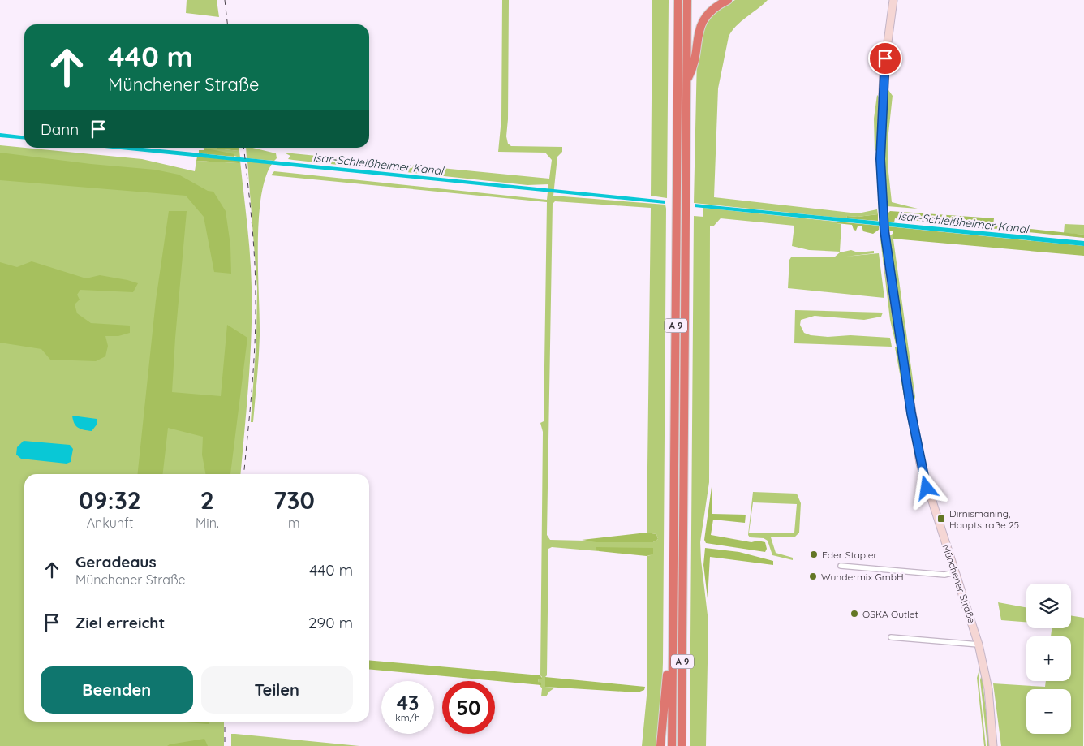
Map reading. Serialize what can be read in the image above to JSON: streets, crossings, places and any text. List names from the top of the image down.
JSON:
{
  "streets": {
    "highway": ["A 9"],
    "main road": ["Münchener Straße"]
  },
  "water": ["Isar-Schleißheimer Kanal"],
  "places": {
    "transit": ["Dirnismaning, Hauptstraße 25"],
    "other": ["Eder Stapler", "Wundermix GmbH", "OSKA Outlet"]
  },
  "page": {
    "turn": ["440 m", "Münchener Straße"],
    "then": "Dann",
    "eta": [
      "09:32",
      "Ankunft",
      "2",
      "Min.",
      "730",
      "m"
    ],
    "list": [
      {
        "name": "Geradeaus",
        "note": "Münchener Straße",
        "value": "440 m"
      },
      {
        "name": "Ziel erreicht",
        "value": "290 m"
      }
    ],
    "map_buttons": ["+", "−"],
    "buttons": ["Beenden", "Teilen"],
    "speed": "43 km/h",
    "limit": "50"
  }
}
